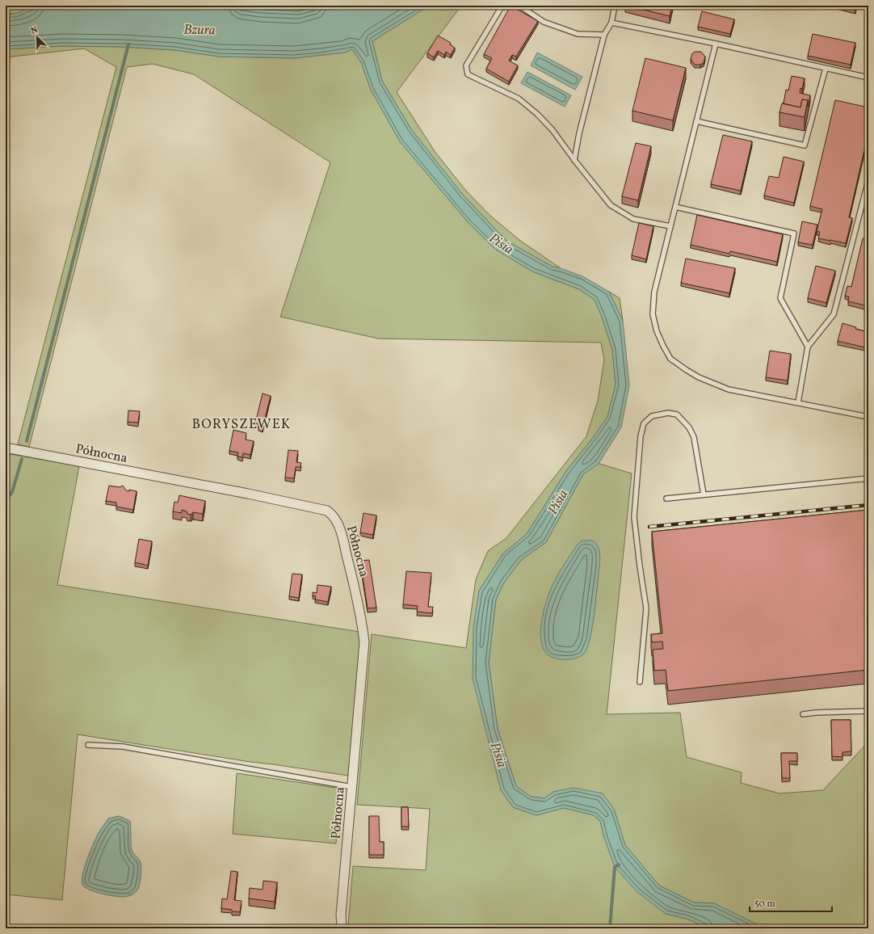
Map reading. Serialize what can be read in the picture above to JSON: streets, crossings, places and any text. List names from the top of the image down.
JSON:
{
  "streets": {
    "street": ["Północna"]
  },
  "districts": ["BORYSZEWEK"],
  "water": ["Bzura", "Pisia"],
  "scale_bar": "50 m",
  "north": "top left"
}
